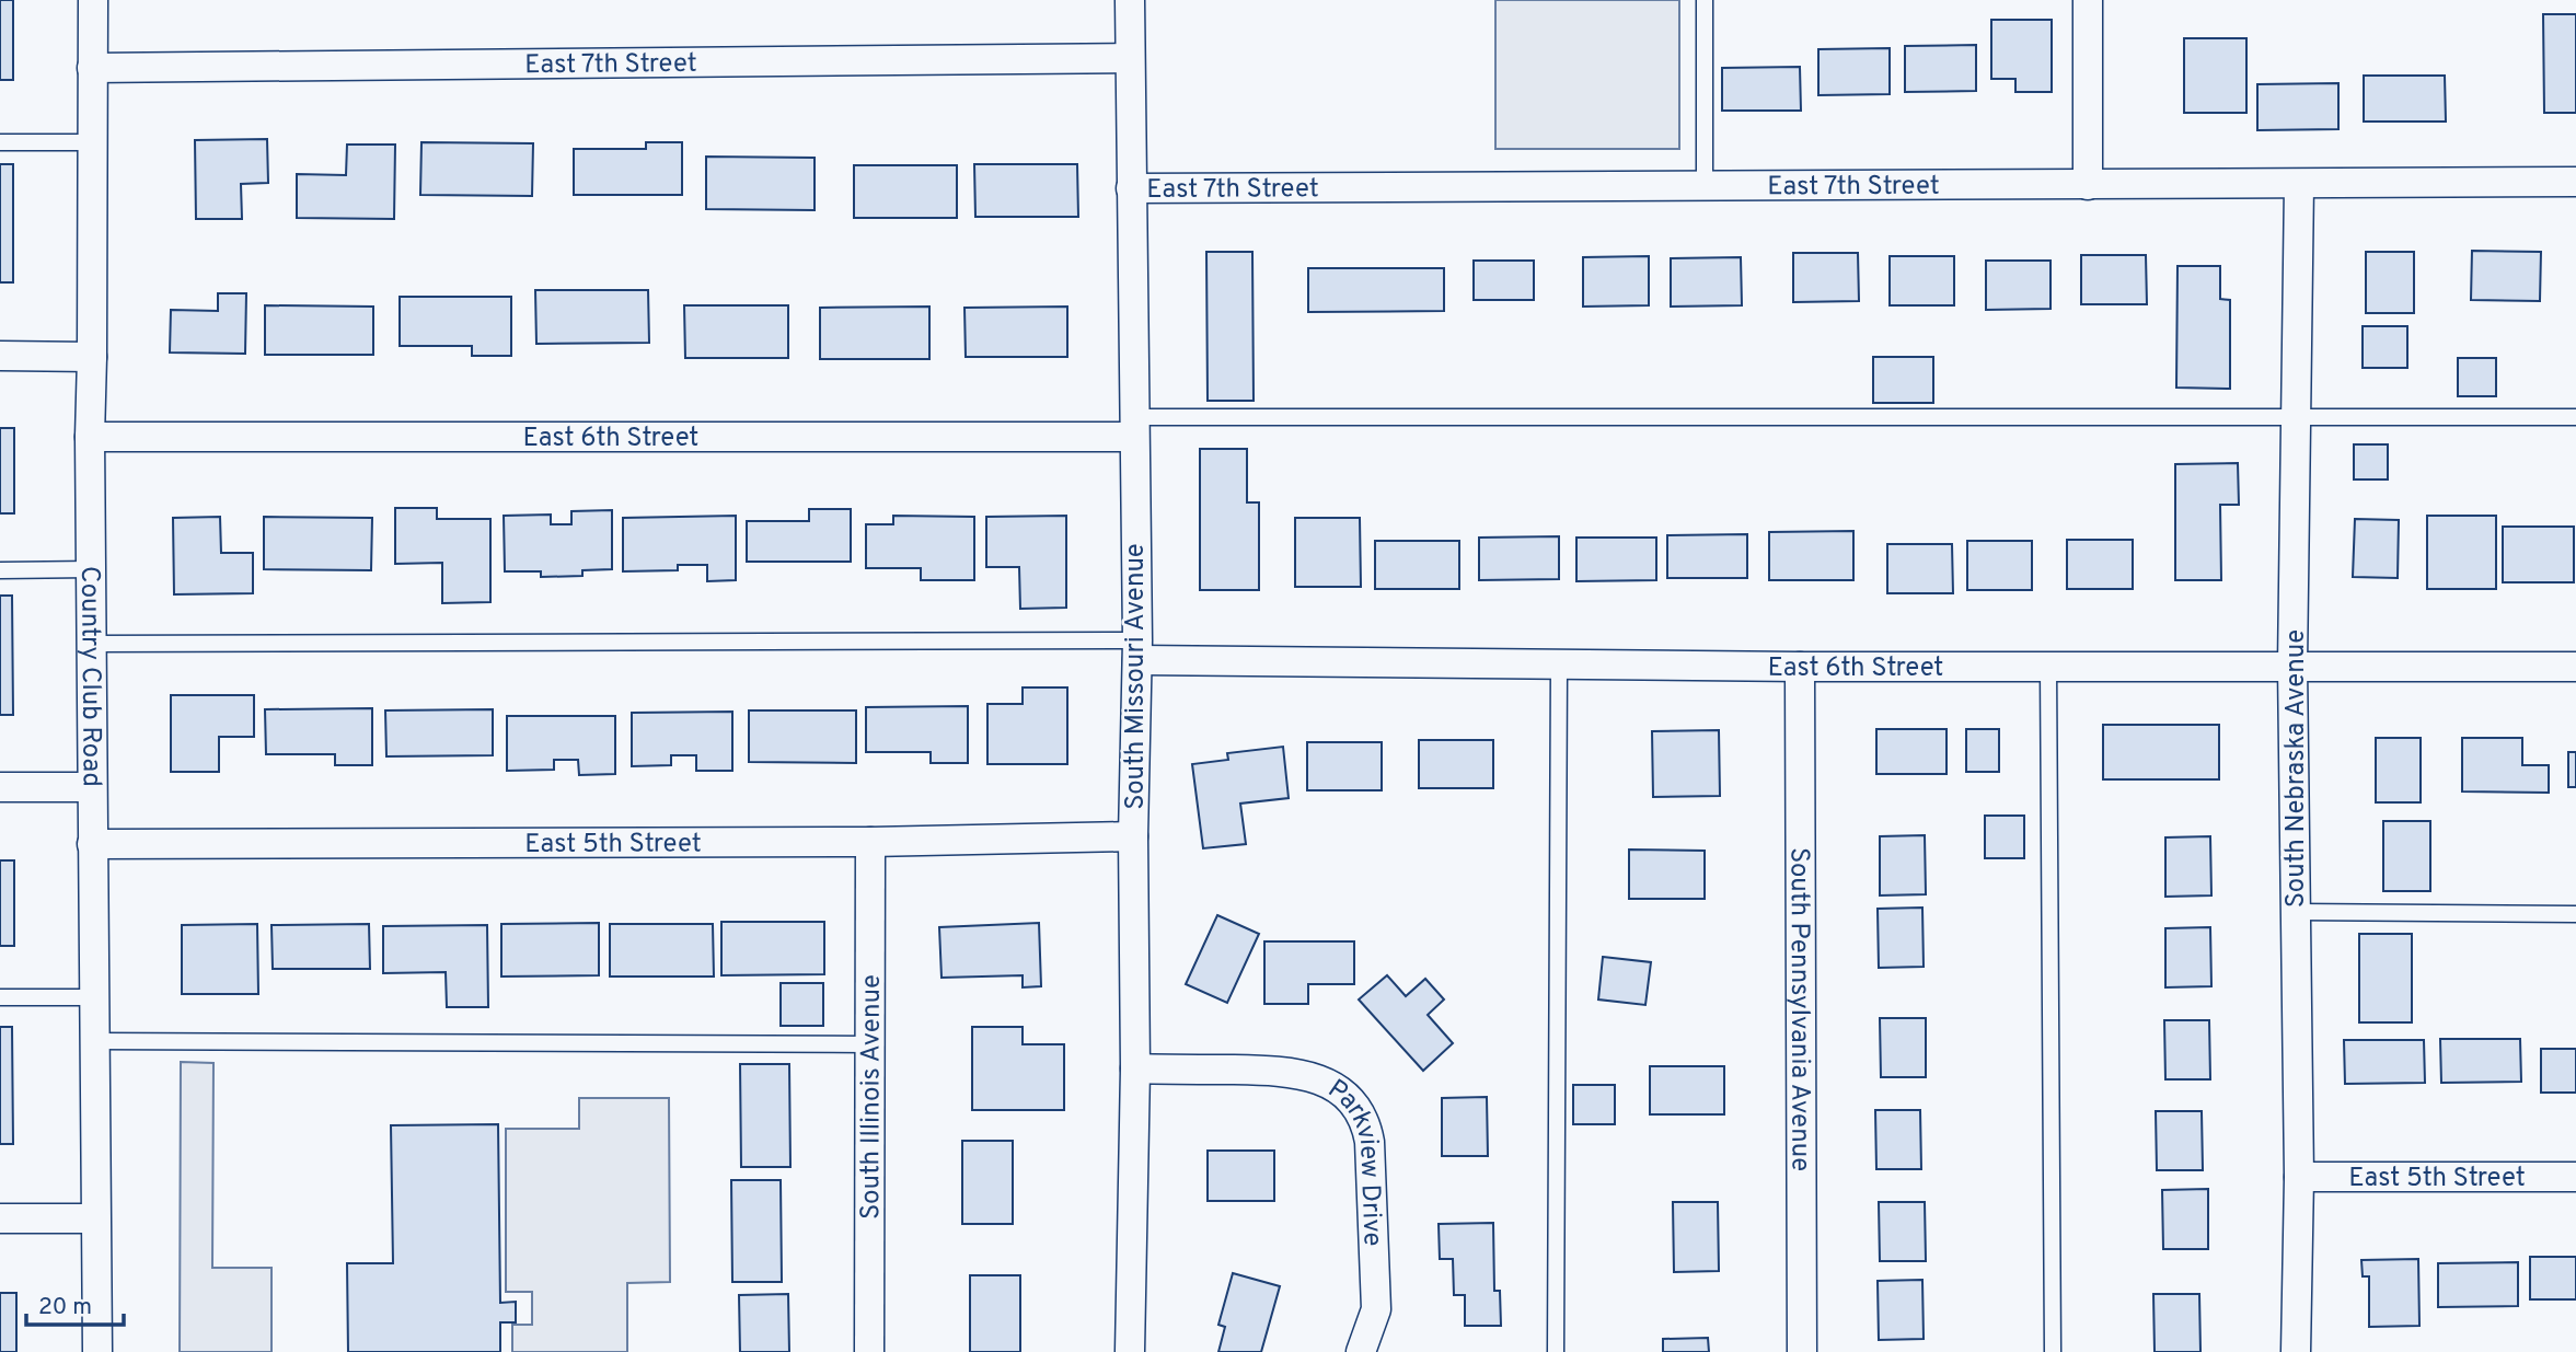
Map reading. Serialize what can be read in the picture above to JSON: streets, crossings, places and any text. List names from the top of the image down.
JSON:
{
  "streets": {
    "street": [
      "East 7th Street",
      "East 6th Street",
      "Country Club Road",
      "South Missouri Avenue",
      "South Nebraska Avenue",
      "East 5th Street",
      "South Pennsylvania Avenue",
      "South Illinois Avenue",
      "Parkview Drive"
    ]
  },
  "crossings": [
    ["East 7th Street", "Country Club Road"],
    ["East 7th Street", "South Missouri Avenue"],
    ["East 7th Street", "South Nebraska Avenue"],
    ["East 6th Street", "Country Club Road"],
    ["East 6th Street", "South Missouri Avenue"],
    ["East 6th Street", "South Nebraska Avenue"],
    ["East 6th Street", "South Pennsylvania Avenue"],
    ["Country Club Road", "East 5th Street"],
    ["South Missouri Avenue", "East 5th Street"],
    ["South Missouri Avenue", "Parkview Drive"],
    ["South Nebraska Avenue", "East 5th Street"],
    ["East 5th Street", "South Illinois Avenue"]
  ],
  "scale_bar": "20 m"
}
